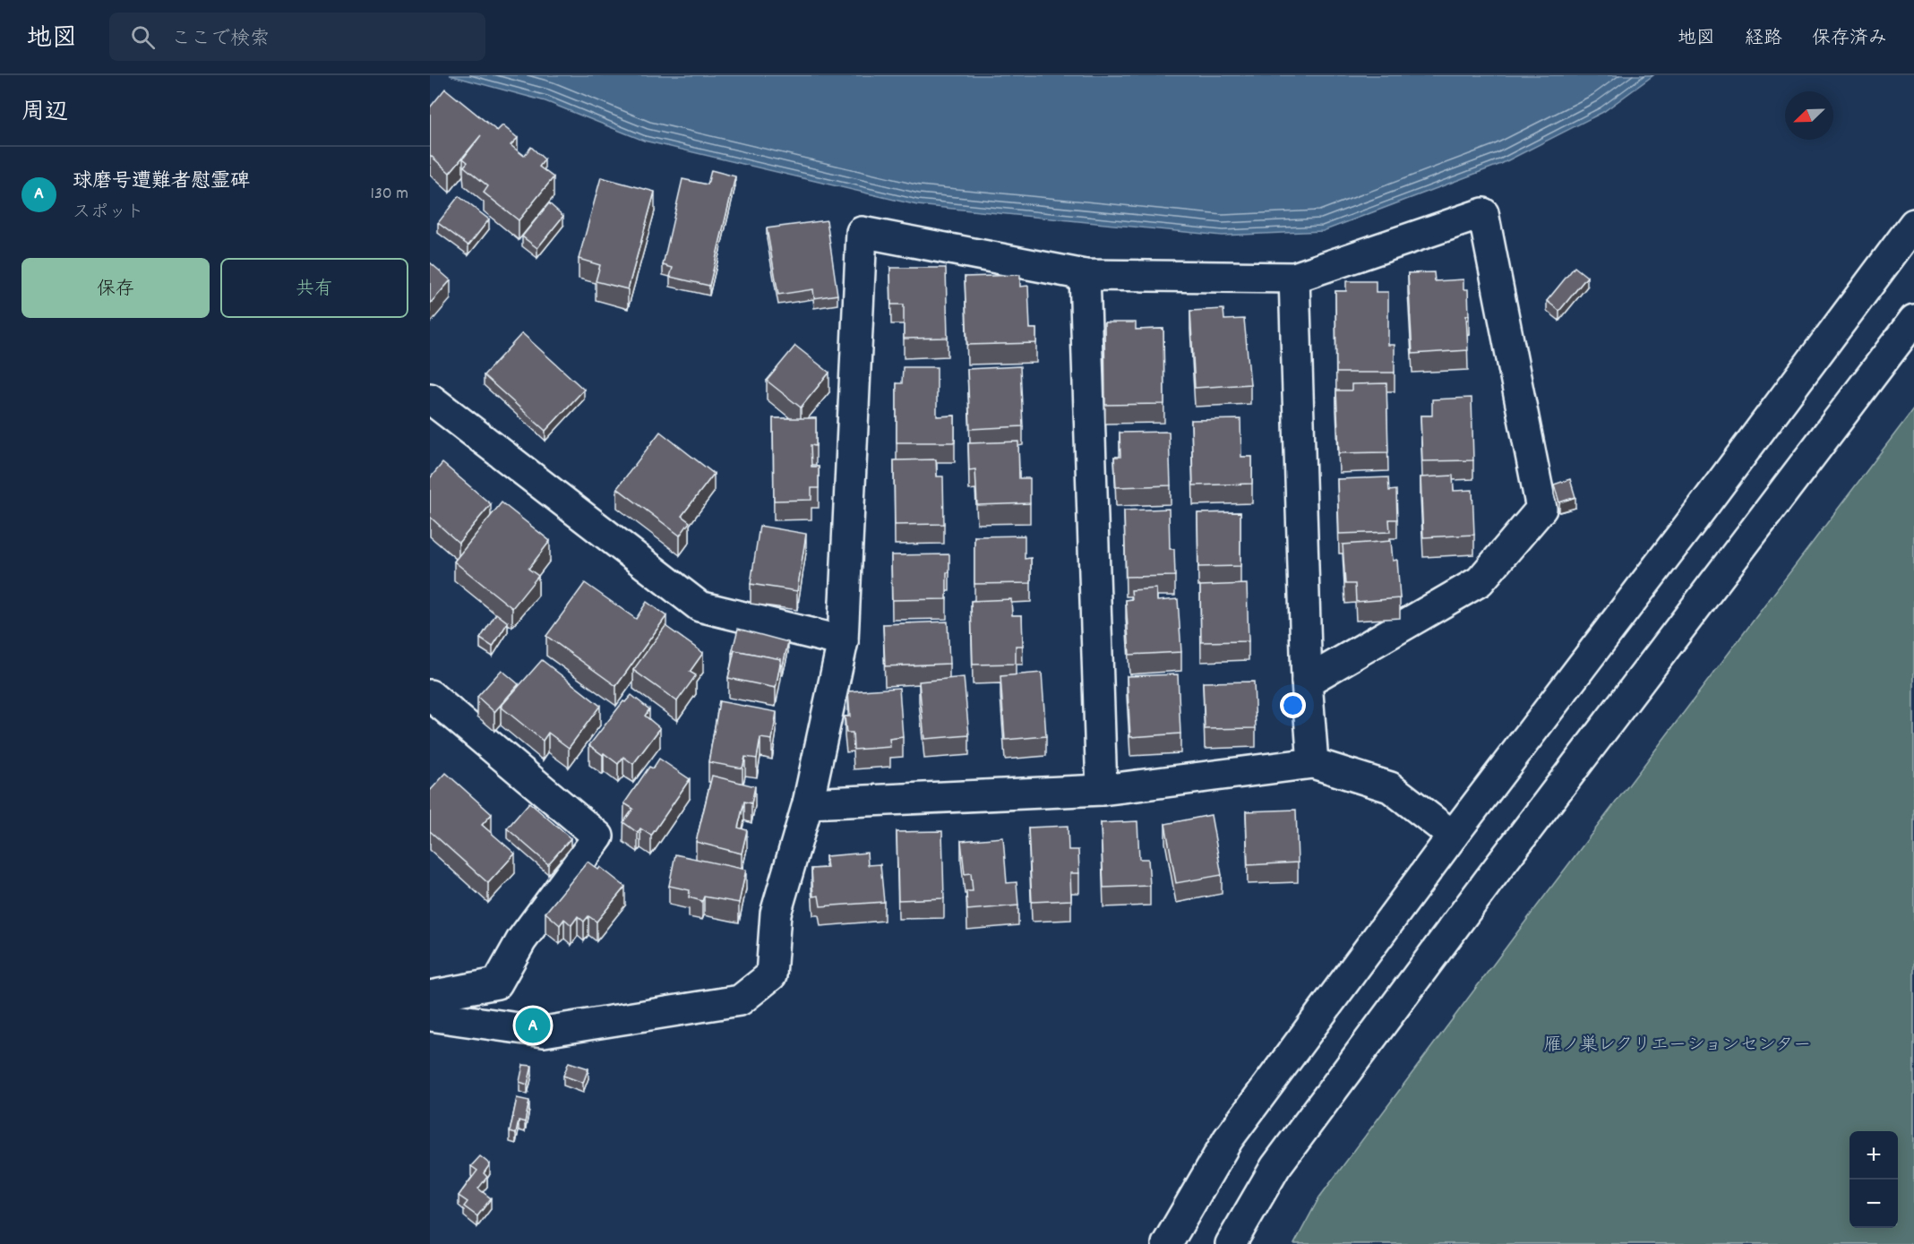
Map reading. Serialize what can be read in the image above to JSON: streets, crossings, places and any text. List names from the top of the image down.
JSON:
{
  "parks": ["雁ノ巣レクリエーションセンター"],
  "north": "bottom left",
  "page": {
    "header": "地図",
    "search": "ここで検索",
    "nav": ["地図", "経路", "保存済み"],
    "heading": "周辺",
    "list": [
      {
        "mark": "A",
        "name": "球磨号遭難者慰霊碑",
        "note": "スポット",
        "value": "130 m"
      }
    ],
    "buttons": ["保存", "共有"],
    "pins": "A",
    "map_buttons": ["+", "−"]
  }
}
